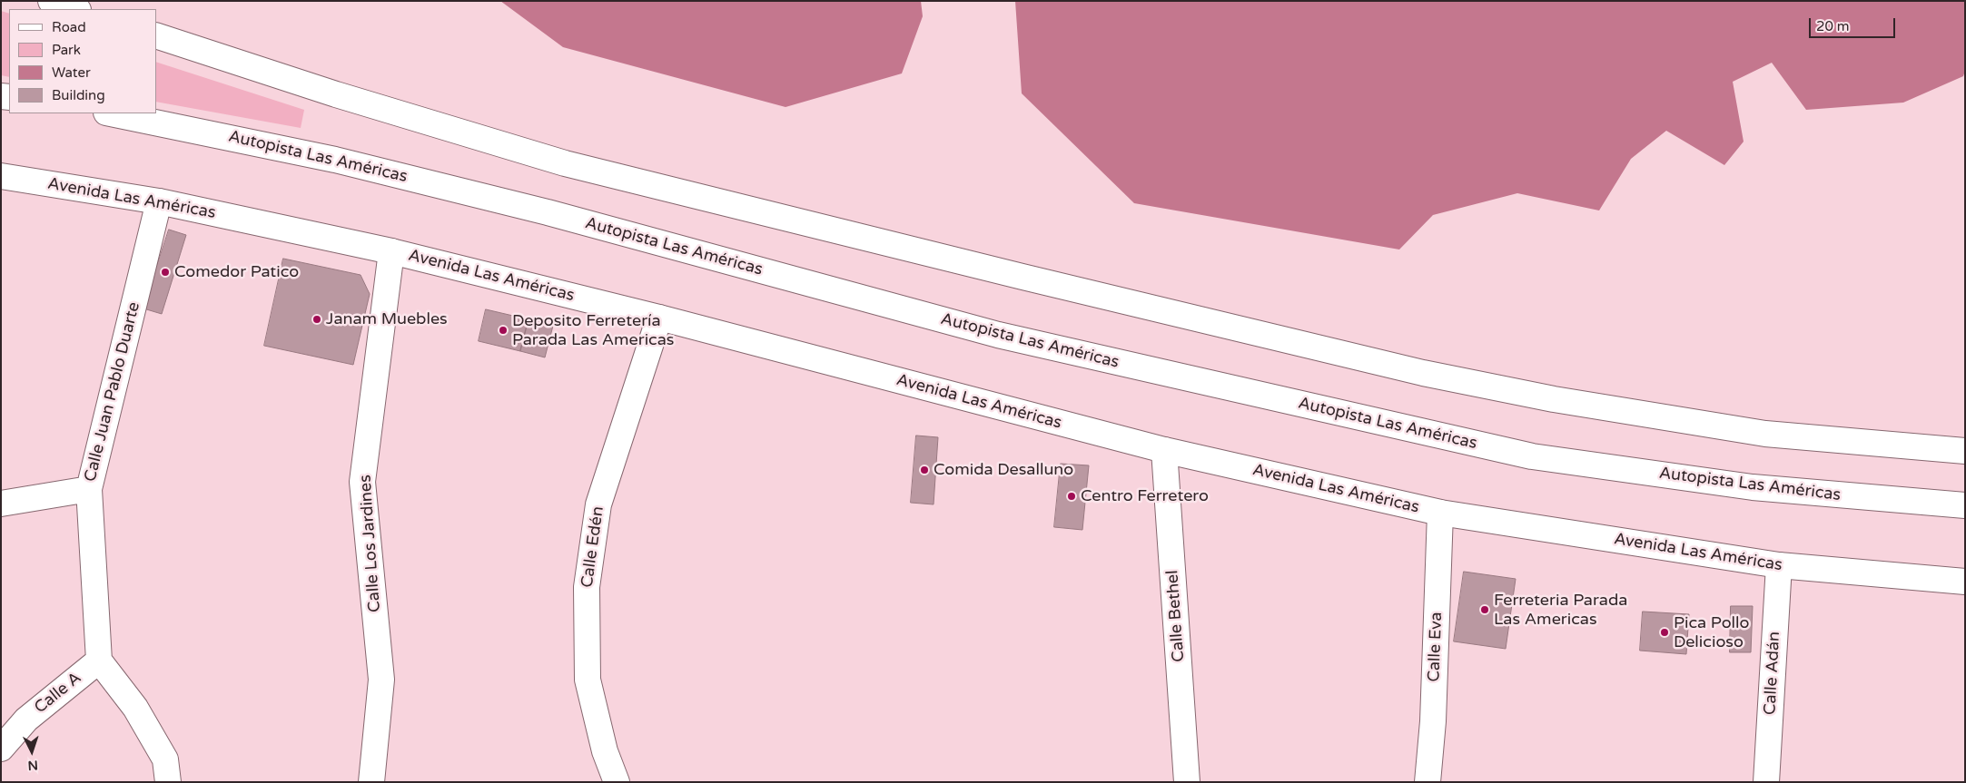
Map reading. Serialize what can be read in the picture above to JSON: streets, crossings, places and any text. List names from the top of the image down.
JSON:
{
  "streets": {
    "main road": [
      "Autopista Las Américas",
      "Avenida Las Américas",
      "Calle Juan Pablo Duarte",
      "Calle Los Jardines",
      "Calle Edén",
      "Calle Bethel",
      "Calle Eva",
      "Calle Adán",
      "Calle A"
    ]
  },
  "crossings": [
    ["Avenida Las Américas", "Calle Juan Pablo Duarte"],
    ["Avenida Las Américas", "Calle Los Jardines"],
    ["Avenida Las Américas", "Calle Edén"],
    ["Avenida Las Américas", "Calle Bethel"],
    ["Avenida Las Américas", "Calle Eva"],
    ["Avenida Las Américas", "Calle Adán"],
    ["Calle Juan Pablo Duarte", "Calle A"]
  ],
  "places": [
    "Comedor Patico",
    "Janam Muebles",
    "Deposito Ferretería Parada Las Americas",
    "Comida Desalluno",
    "Centro Ferretero",
    "Ferreteria Parada Las Americas",
    "Pica Pollo Delicioso"
  ],
  "legend": [
    "Road",
    "Park",
    "Water",
    "Building"
  ],
  "scale_bar": "20 m",
  "north": "bottom"
}
